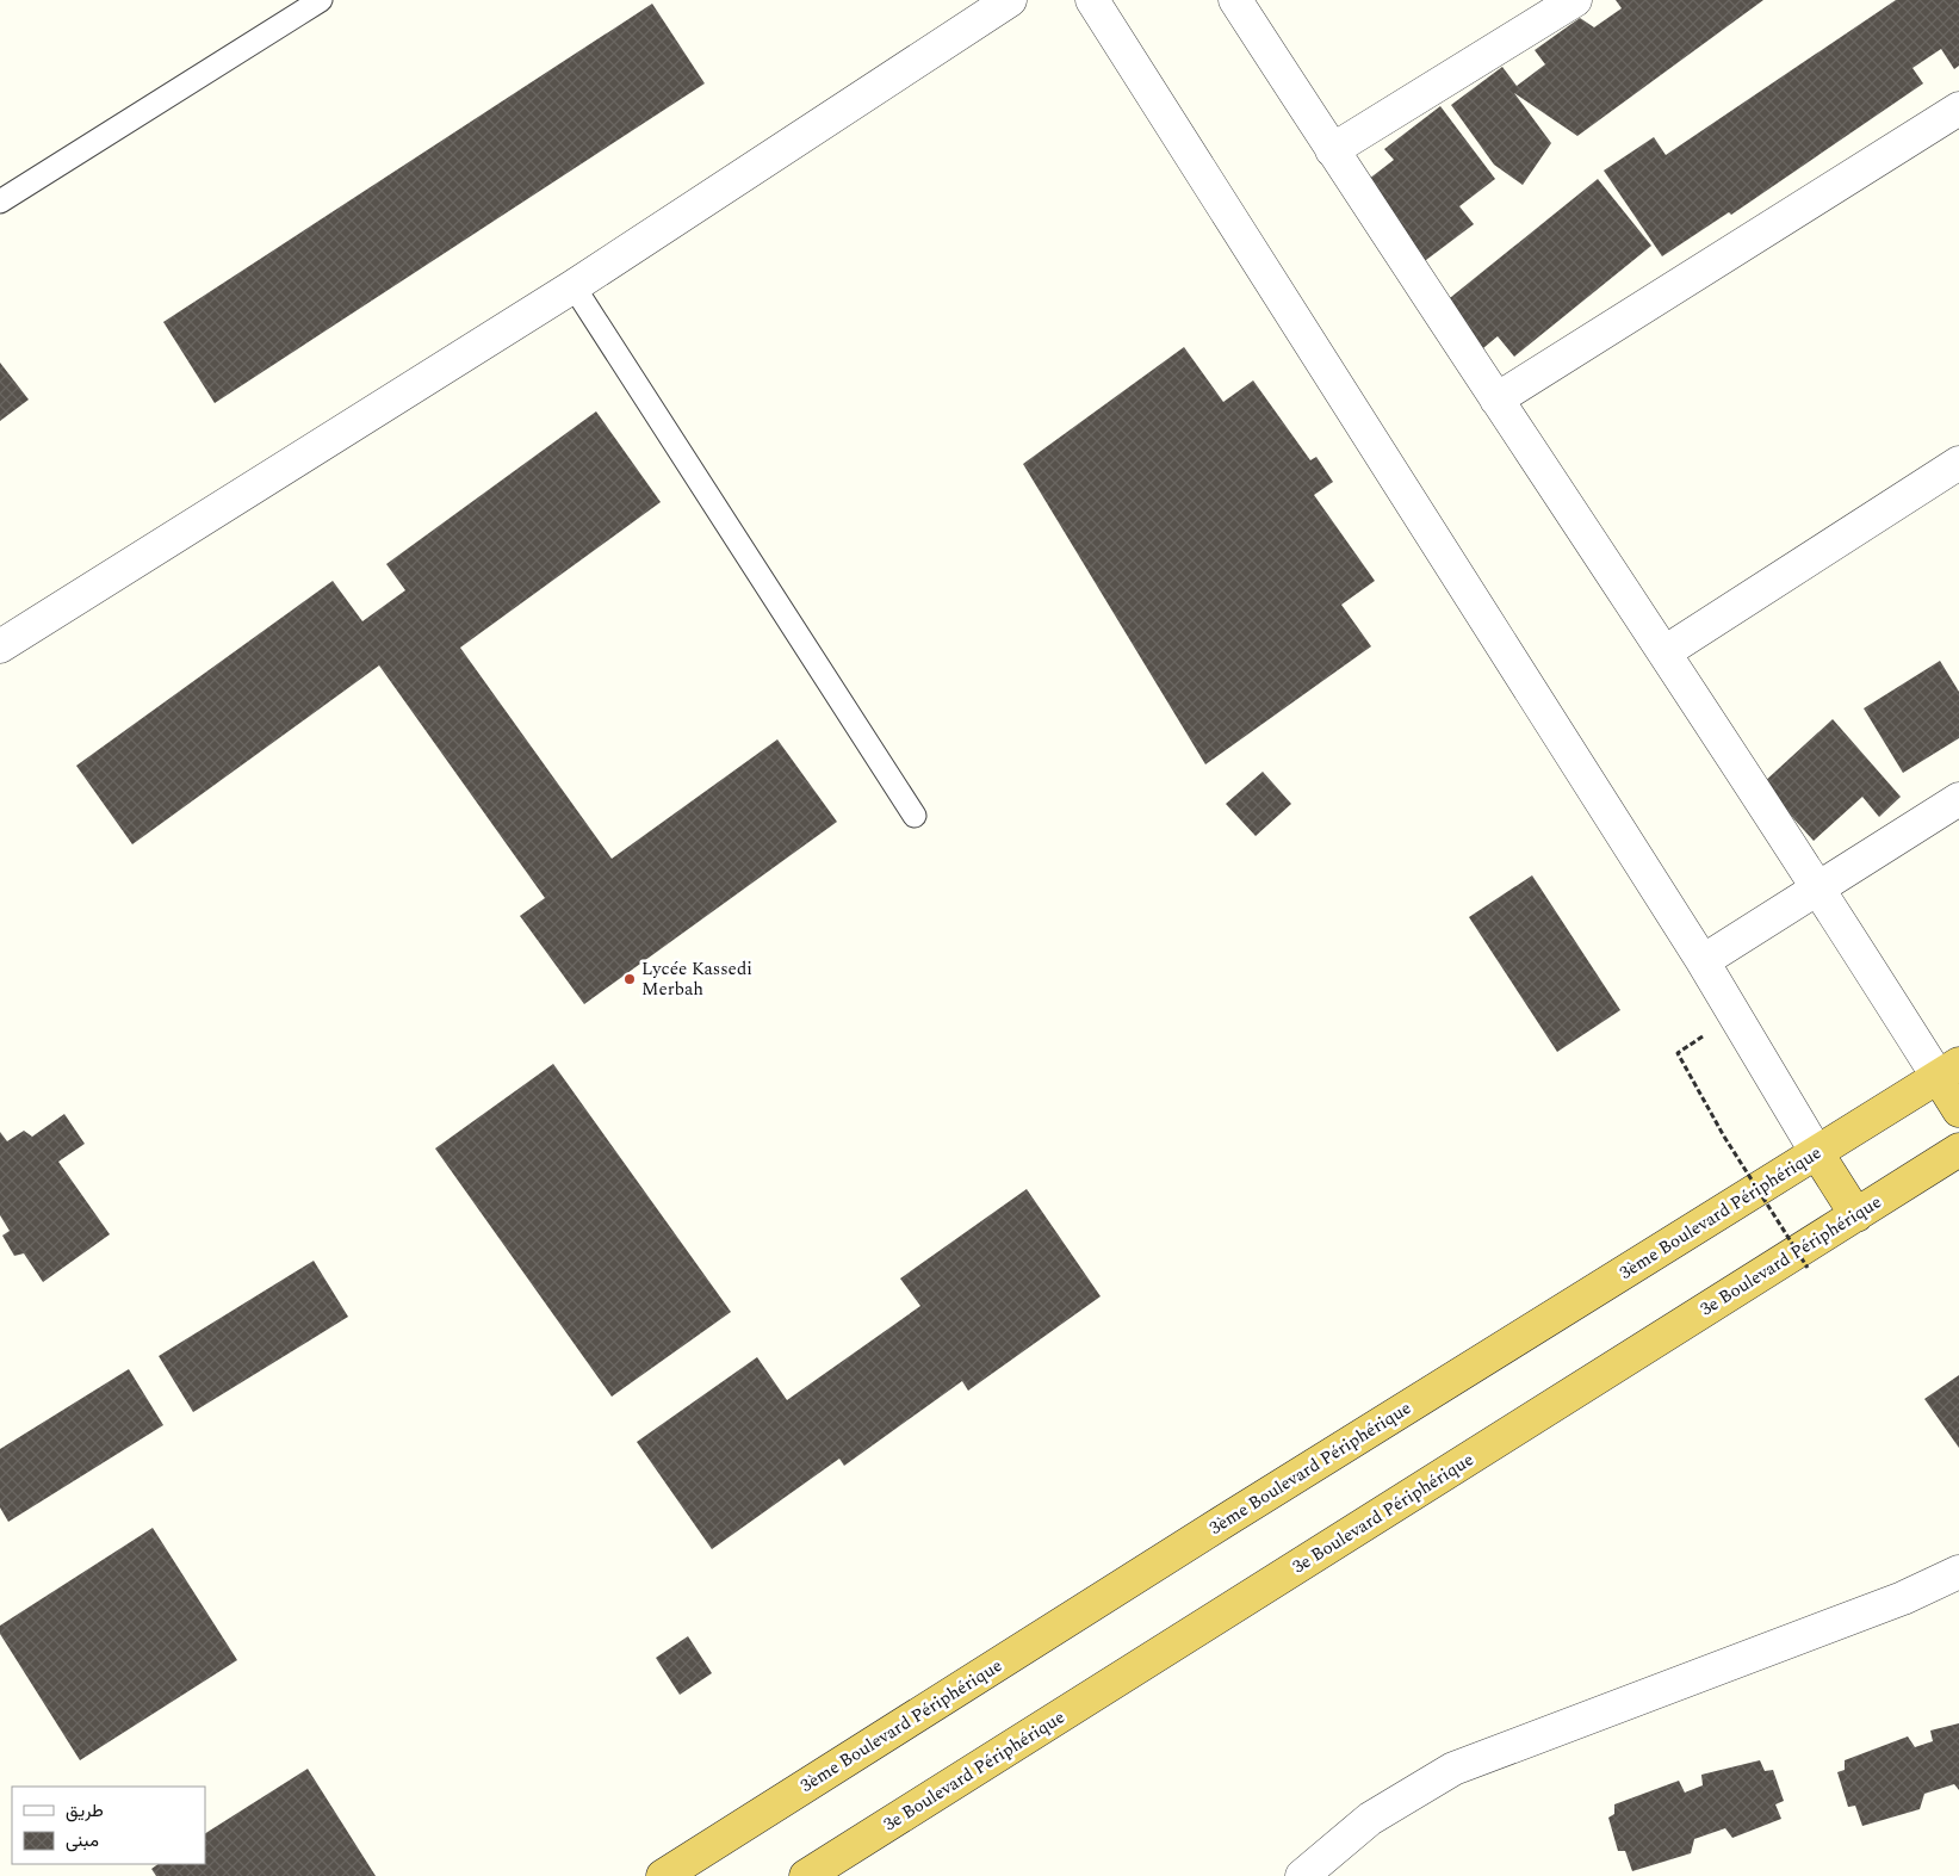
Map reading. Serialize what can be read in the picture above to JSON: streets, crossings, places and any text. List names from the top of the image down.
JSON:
{
  "streets": {
    "highway": ["3ème Boulevard Périphérique", "3e Boulevard Périphérique"]
  },
  "places": ["Lycée Kassedi Merbah"],
  "legend": ["طريق", "مبنى"]
}
